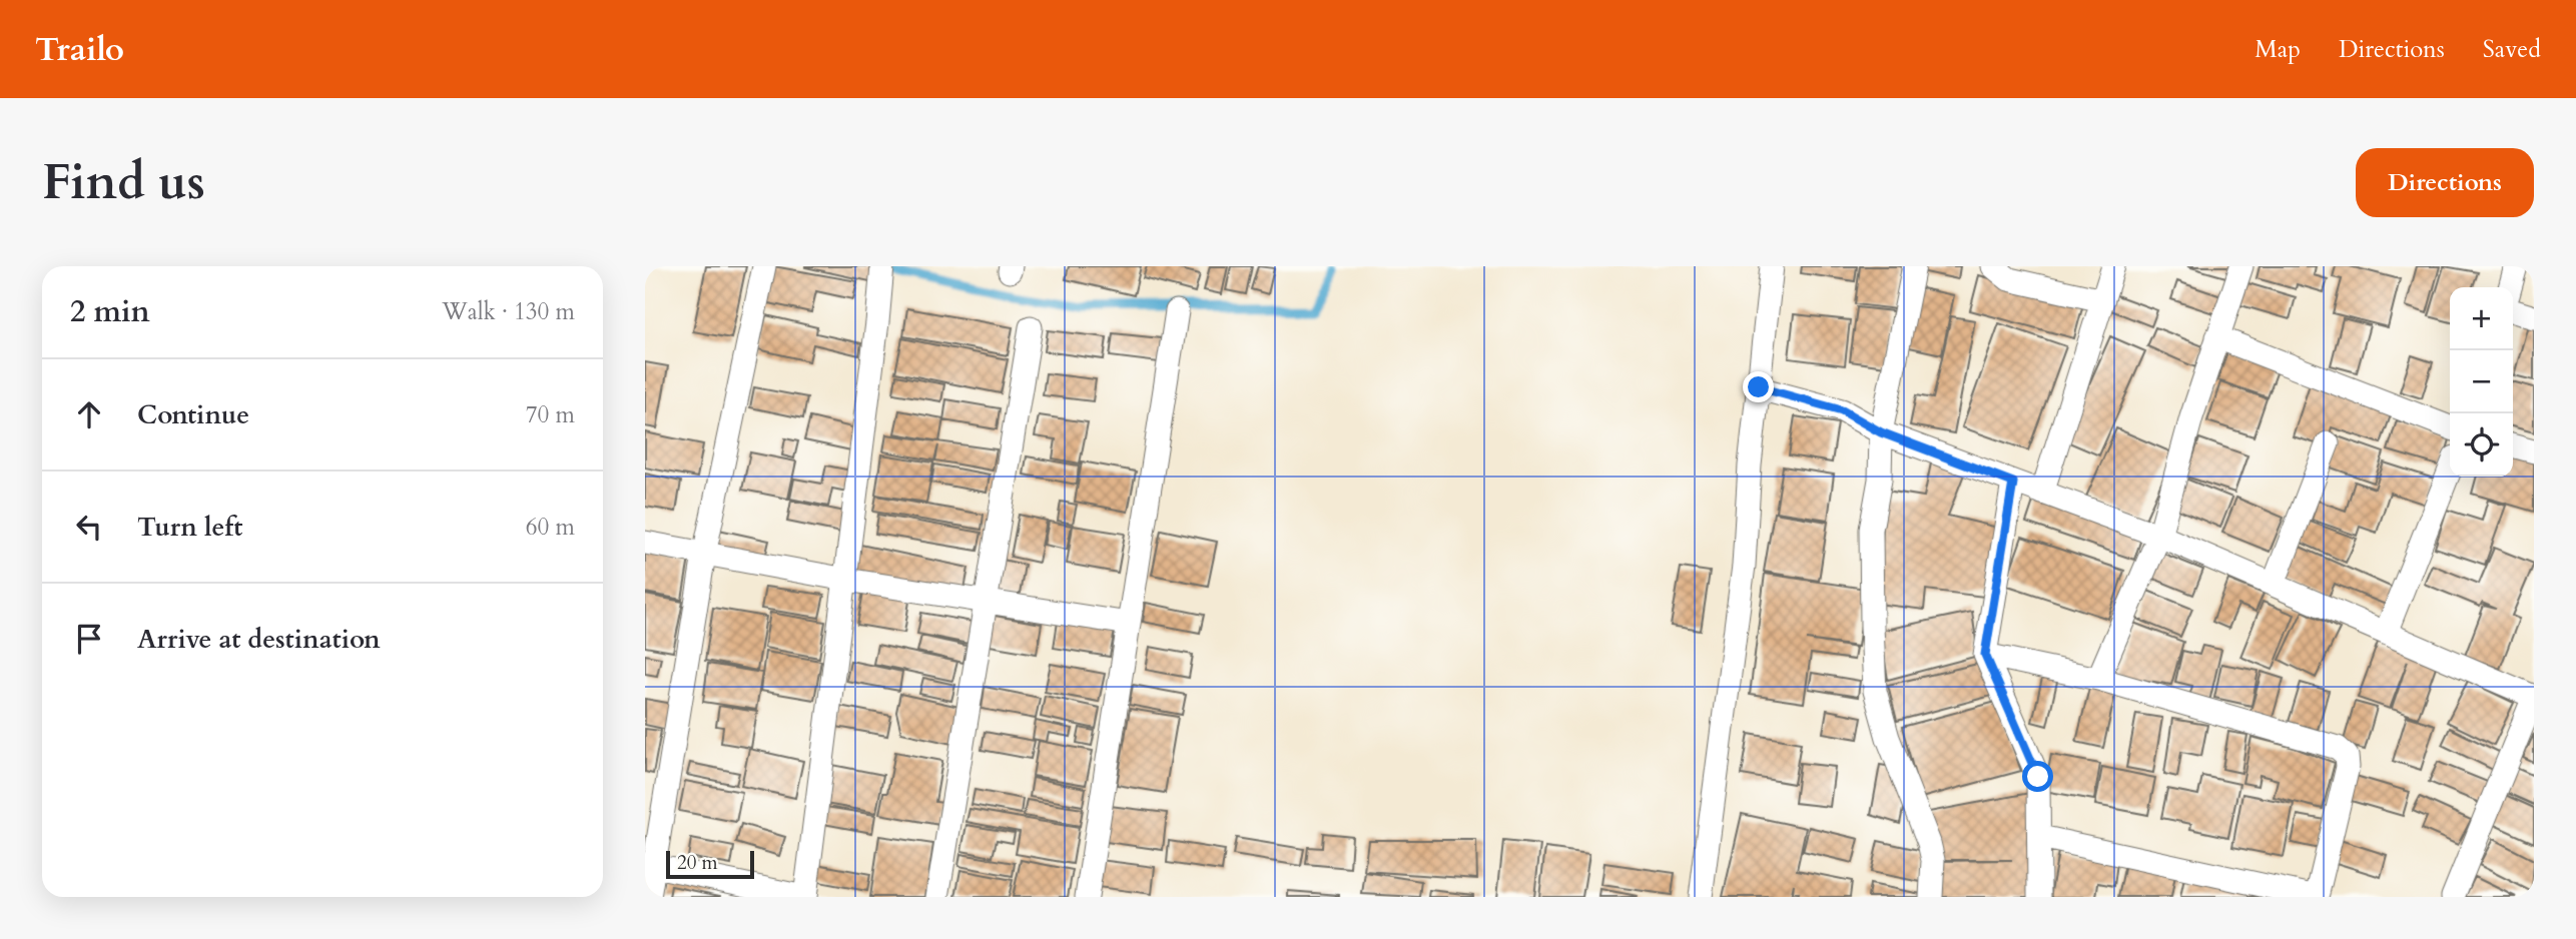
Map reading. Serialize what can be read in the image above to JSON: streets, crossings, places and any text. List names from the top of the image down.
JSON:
{
  "scale_bar": "20 m",
  "page": {
    "header": "Trailo",
    "nav": ["Map", "Directions", "Saved"],
    "buttons": "Directions",
    "title": "Find us",
    "heading": ["2 min", "Walk · 130 m"],
    "map_buttons": ["+", "−"],
    "list": [
      ["Continue", "70 m"],
      ["Turn left", "60 m"],
      "Arrive at destination"
    ],
    "scale": "20 m"
  }
}
